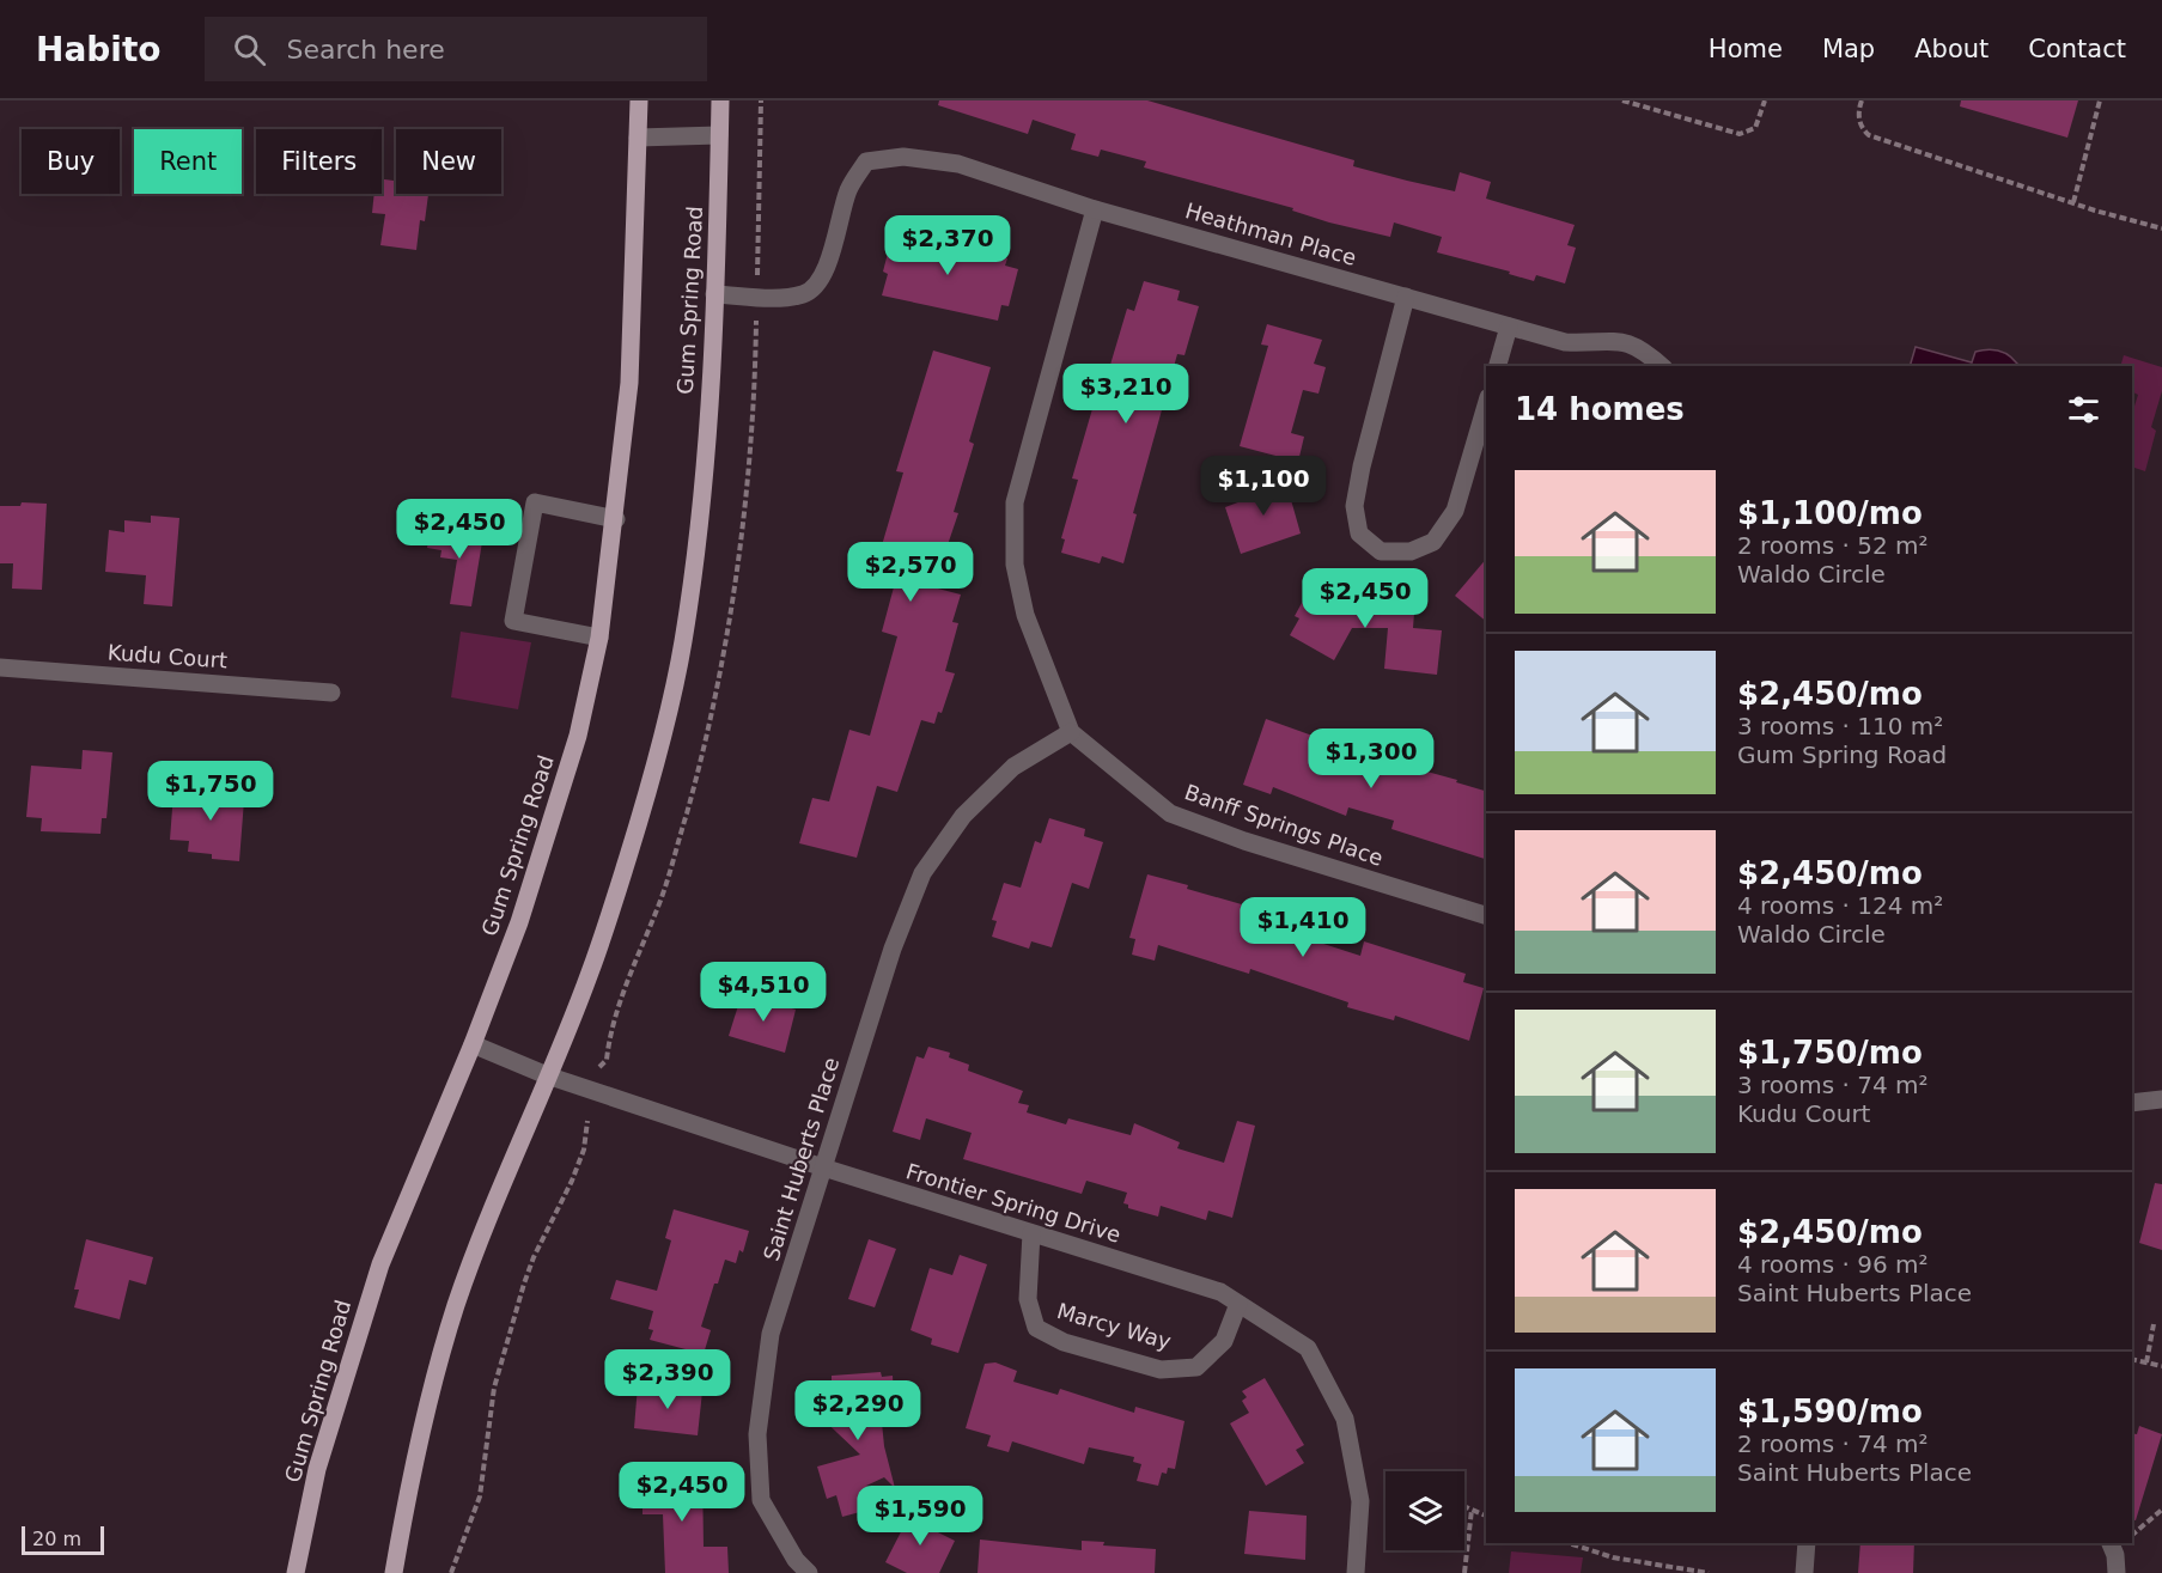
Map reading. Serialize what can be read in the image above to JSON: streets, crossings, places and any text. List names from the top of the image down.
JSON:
{
  "streets": {
    "main road": ["Gum Spring Road"],
    "street": [
      "Heathman Place",
      "Kudu Court",
      "Banff Springs Place",
      "Saint Huberts Place",
      "Frontier Spring Drive",
      "Marcy Way"
    ]
  },
  "crossings": [
    ["Heathman Place", "Banff Springs Place"],
    ["Gum Spring Road", "Frontier Spring Drive"],
    ["Banff Springs Place", "Saint Huberts Place"],
    ["Saint Huberts Place", "Frontier Spring Drive"],
    ["Frontier Spring Drive", "Marcy Way"]
  ],
  "scale_bar": "20 m",
  "page": {
    "header": "Habito",
    "search": "Search here",
    "nav": [
      "Home",
      "Map",
      "About",
      "Contact"
    ],
    "chip": [
      "Buy",
      "Rent",
      "Filters",
      "New"
    ],
    "price": [
      "$2,370",
      "$3,210",
      "$1,100",
      "$2,450",
      "$2,570",
      "$2,450",
      "$1,300",
      "$1,750",
      "$1,410",
      "$4,510",
      "$2,390",
      "$2,290",
      "$2,450",
      "$1,590"
    ],
    "heading": "14 homes",
    "list": [
      {
        "name": "$1,100/mo",
        "note": "2 rooms · 52 m² · Waldo Circle"
      },
      {
        "name": "$2,450/mo",
        "note": "3 rooms · 110 m² · Gum Spring Road"
      },
      {
        "name": "$2,450/mo",
        "note": "4 rooms · 124 m² · Waldo Circle"
      },
      {
        "name": "$1,750/mo",
        "note": "3 rooms · 74 m² · Kudu Court"
      },
      {
        "name": "$2,450/mo",
        "note": "4 rooms · 96 m² · Saint Huberts Place"
      },
      {
        "name": "$1,590/mo",
        "note": "2 rooms · 74 m² · Saint Huberts Place"
      }
    ],
    "scale": "20 m"
  }
}
